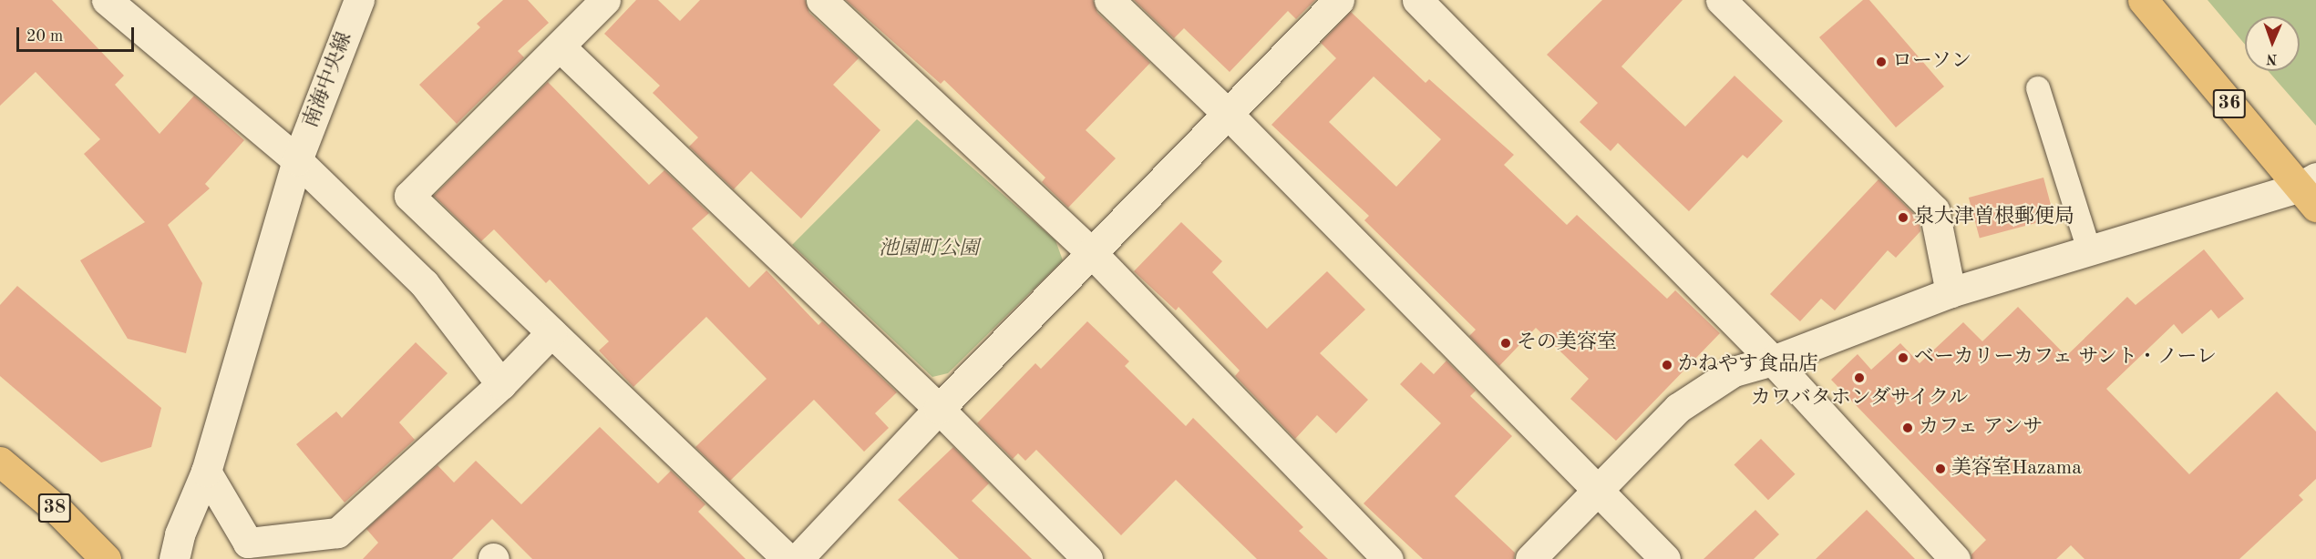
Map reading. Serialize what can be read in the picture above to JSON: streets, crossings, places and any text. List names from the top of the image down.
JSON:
{
  "streets": {
    "main road": ["36", "38"],
    "street": ["南海中央線"]
  },
  "parks": ["池園町公園"],
  "places": [
    "ローソン",
    "泉大津曽根郵便局",
    "その美容室",
    "ベーカリーカフェ サント・ノーレ",
    "かねやす食品店",
    "カワバタホンダサイクル",
    "カフェ アンサ",
    "美容室Hazama"
  ],
  "scale_bar": "20 m",
  "north": "bottom"
}
